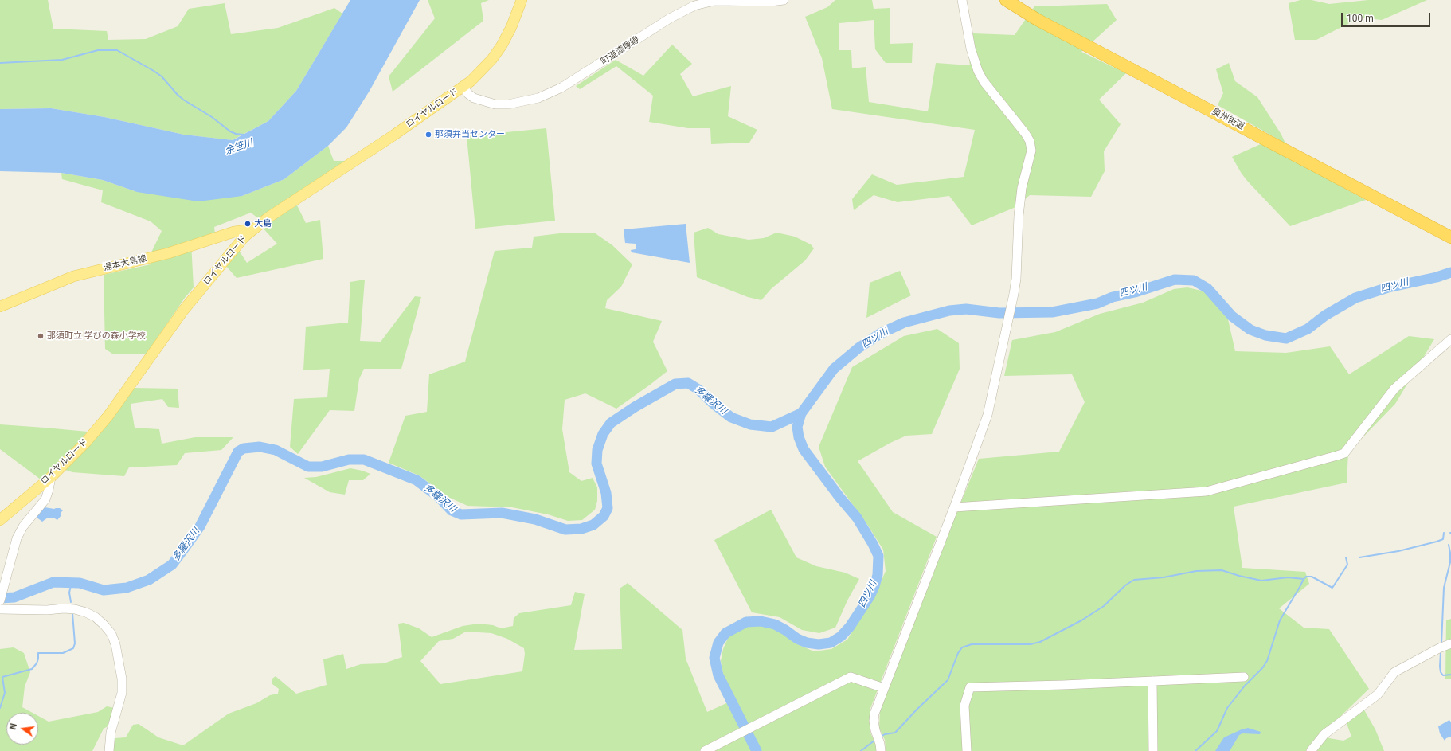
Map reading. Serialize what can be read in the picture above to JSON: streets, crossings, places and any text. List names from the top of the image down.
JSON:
{
  "streets": {
    "highway": ["奥州街道"],
    "main road": ["ロイヤルロード", "湯本大島線"],
    "street": ["町道漆塚線"]
  },
  "crossings": [
    ["町道漆塚線", "ロイヤルロード"],
    ["ロイヤルロード", "湯本大島線"]
  ],
  "water": ["余笹川", "四ツ川", "多羅沢川"],
  "places": ["那須弁当センター", "大島", "那須町立 学びの森小学校"],
  "scale_bar": "100 m",
  "north": "left"
}
